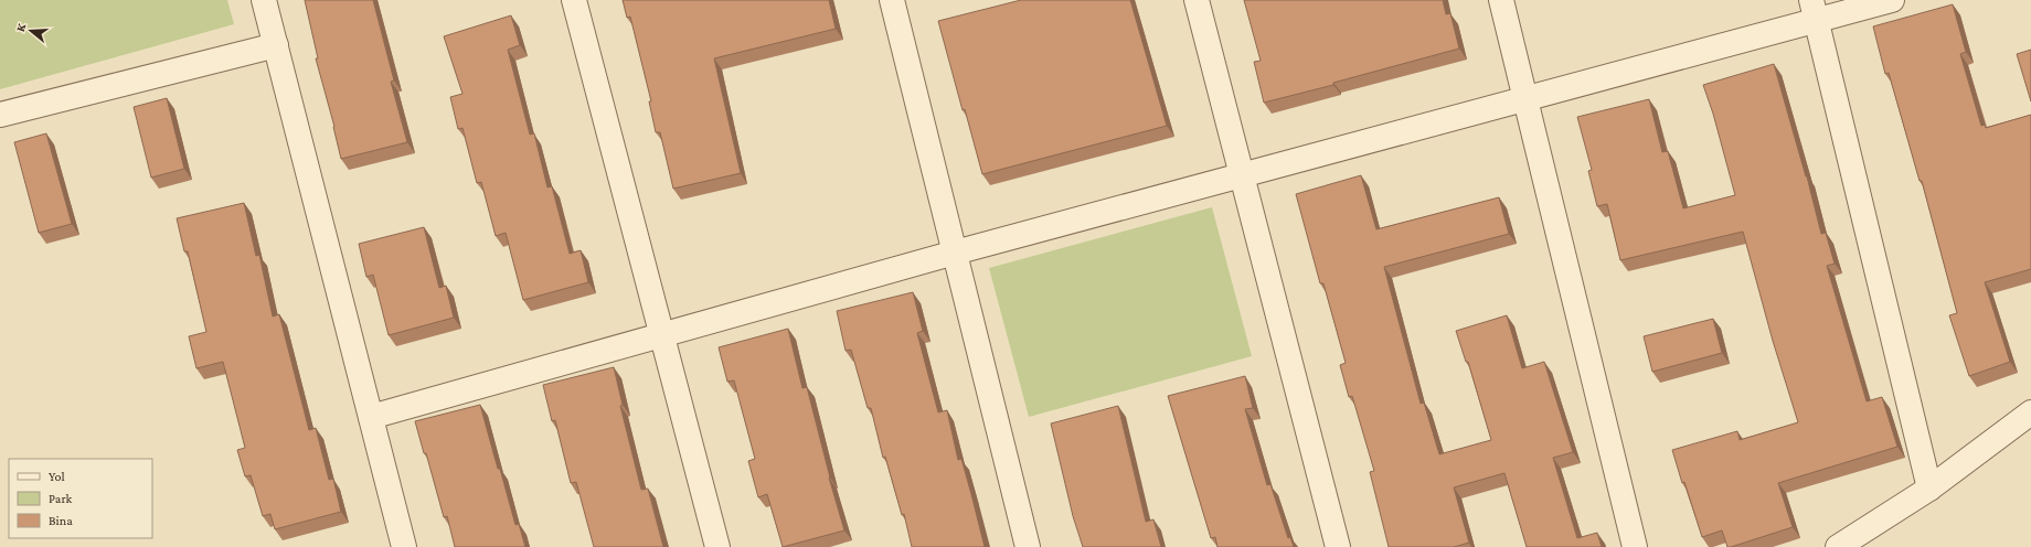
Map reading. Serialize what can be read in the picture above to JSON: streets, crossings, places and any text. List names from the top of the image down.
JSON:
{
  "legend": ["Yol", "Park", "Bina"],
  "north": "left"
}
